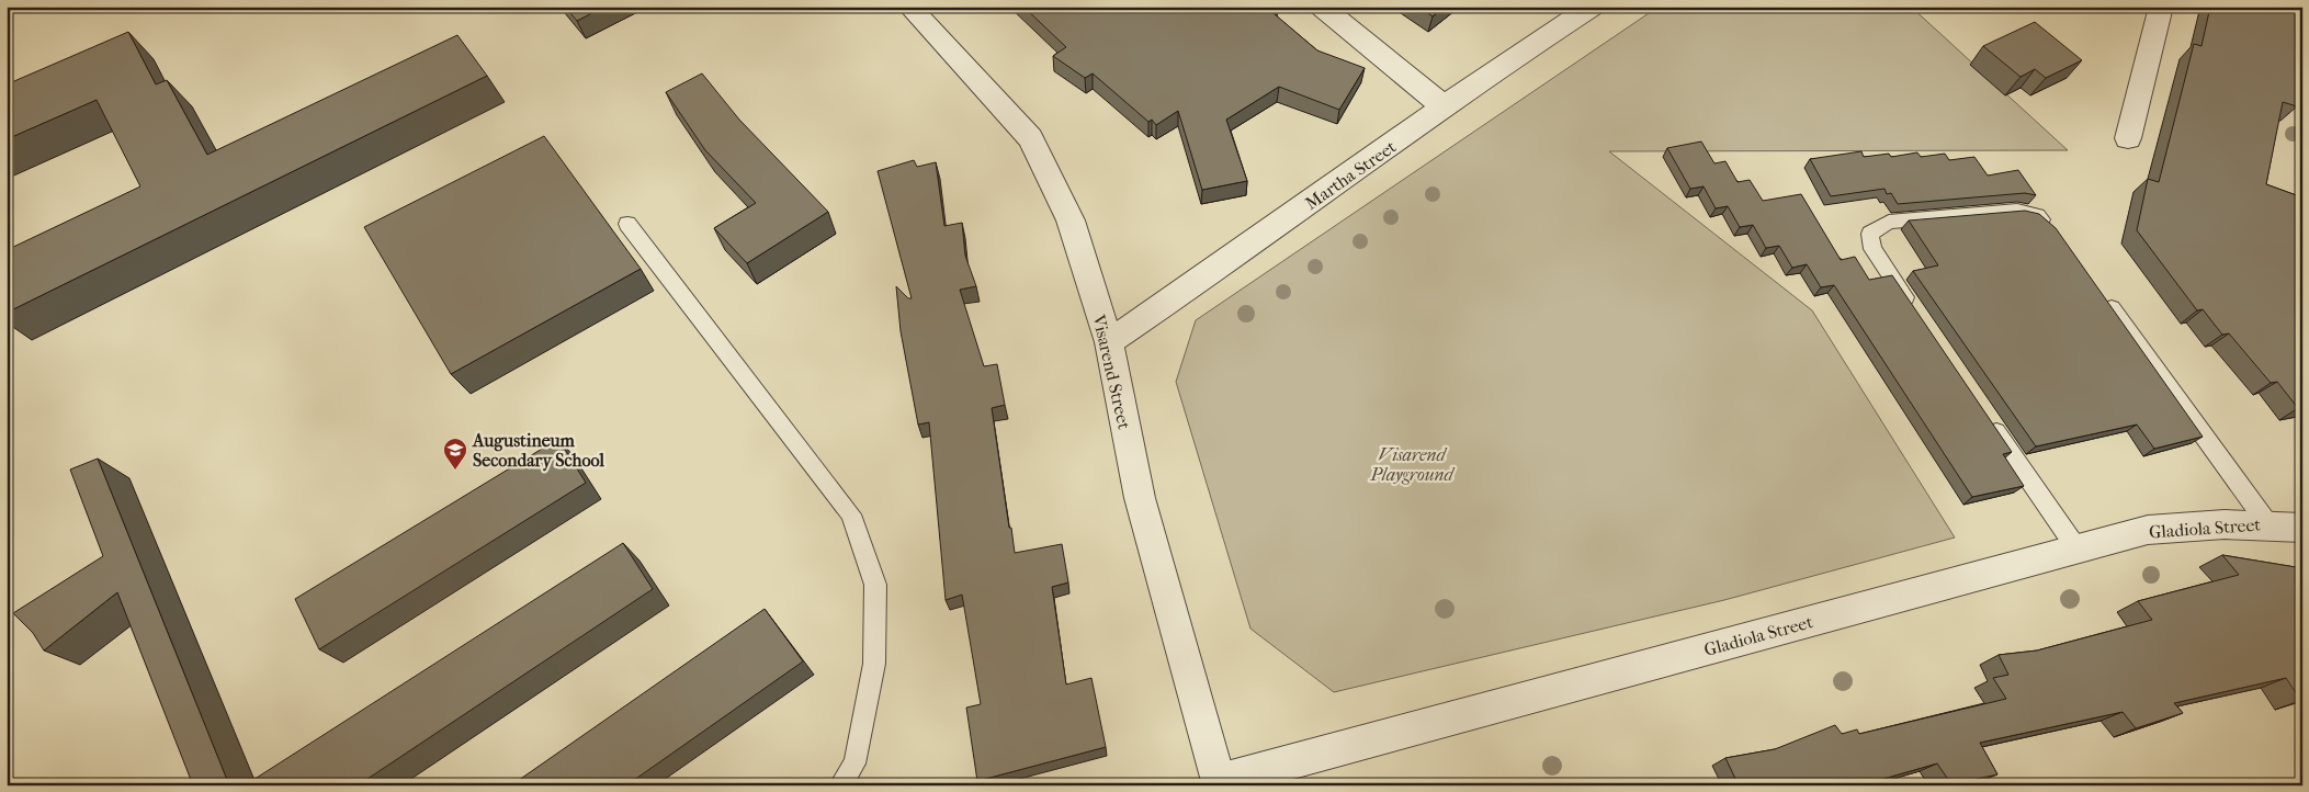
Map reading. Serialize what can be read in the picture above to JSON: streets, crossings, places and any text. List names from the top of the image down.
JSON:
{
  "streets": {
    "street": ["Martha Street", "Visarend Street", "Gladiola Street"]
  },
  "crossings": [
    ["Martha Street", "Visarend Street"],
    ["Visarend Street", "Gladiola Street"]
  ],
  "parks": ["Visarend Playground"],
  "places": {
    "school or university": ["Augustineum Secondary School"]
  }
}
